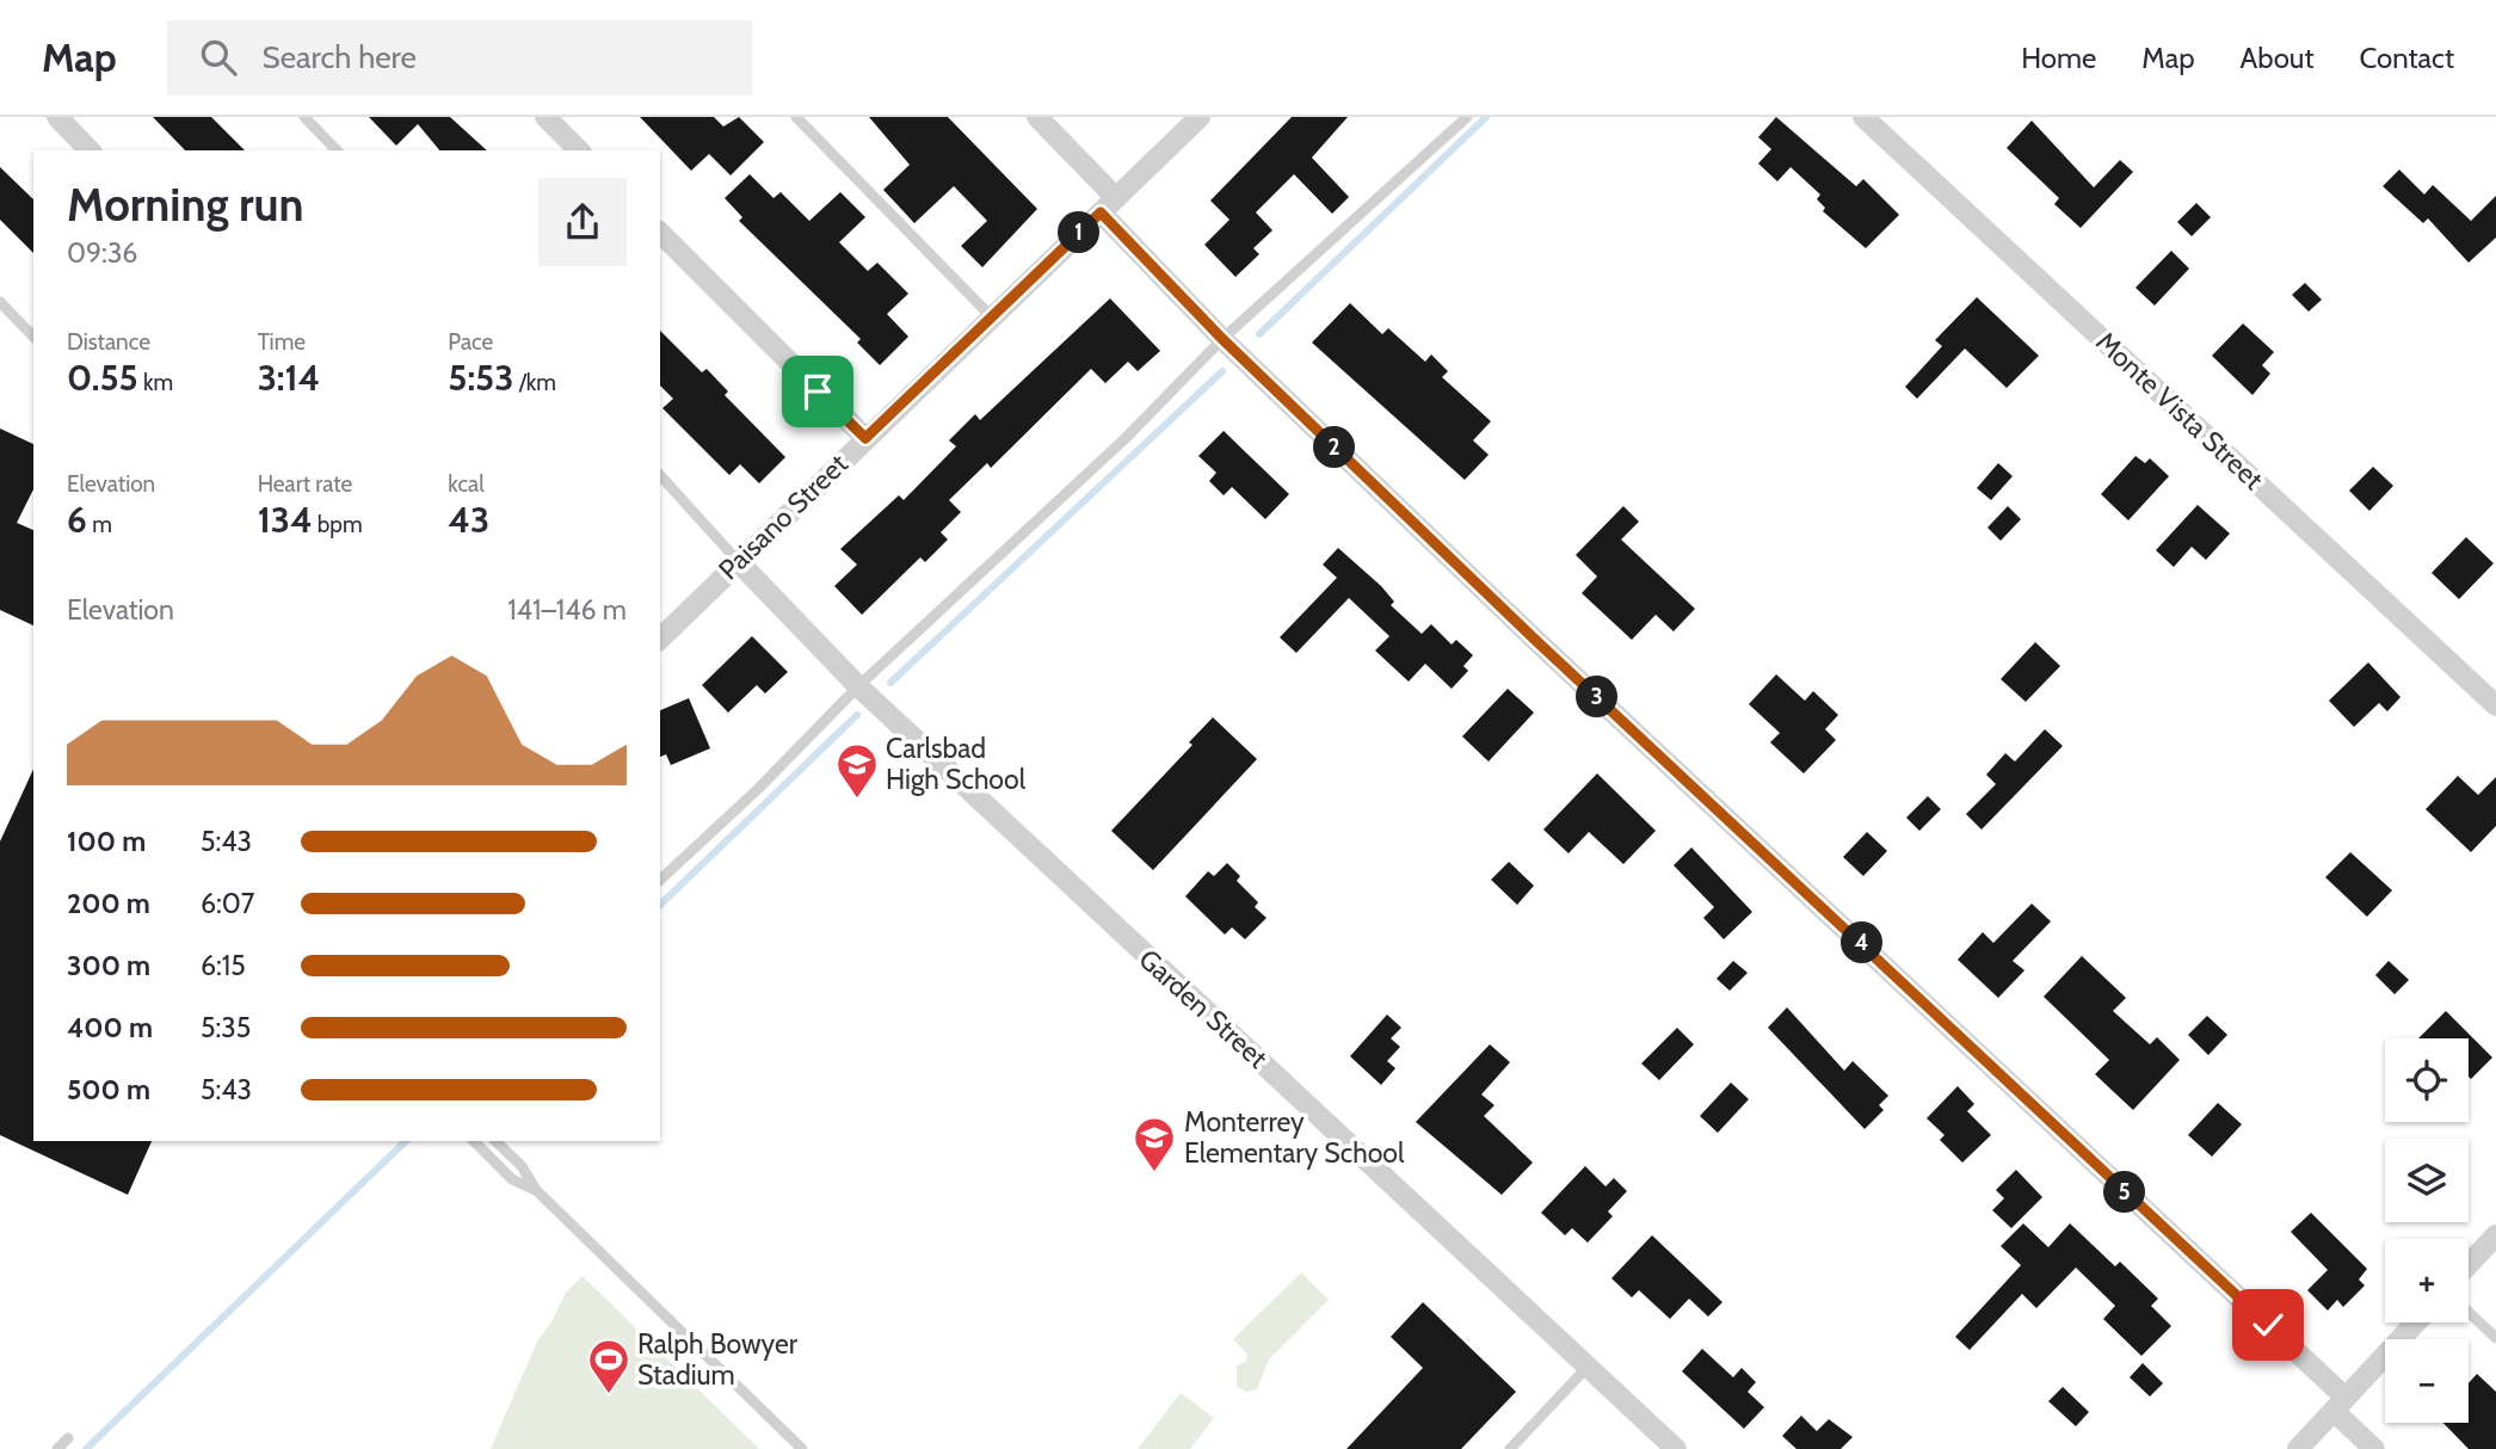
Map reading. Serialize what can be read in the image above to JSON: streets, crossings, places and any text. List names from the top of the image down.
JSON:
{
  "streets": {
    "street": ["Monte Vista Street", "Paisano Street", "Garden Street"]
  },
  "crossings": [
    ["Paisano Street", "Garden Street"]
  ],
  "places": {
    "school or university": ["Carlsbad High School", "Monterrey Elementary School"],
    "sports": ["Ralph Bowyer Stadium"]
  },
  "page": {
    "header": "Map",
    "search": "Search here",
    "nav": [
      "Home",
      "Map",
      "About",
      "Contact"
    ],
    "heading": ["Morning run", "09:36"],
    "pins": [
      "1",
      "2",
      "3",
      "4",
      "5"
    ],
    "stats": [
      ["Distance", "0.55 km"],
      ["Time", "3:14"],
      ["Pace", "5:53 /km"],
      ["Elevation", "6 m"],
      ["Heart rate", "134 bpm"],
      ["kcal", "43"]
    ],
    "chart": ["Elevation", "141–146 m"],
    "list": [
      {
        "name": "100 m",
        "note": "5:43"
      },
      {
        "name": "200 m",
        "note": "6:07"
      },
      {
        "name": "300 m",
        "note": "6:15"
      },
      {
        "name": "400 m",
        "note": "5:35"
      },
      {
        "name": "500 m",
        "note": "5:43"
      }
    ],
    "map_buttons": ["+", "−"]
  }
}
